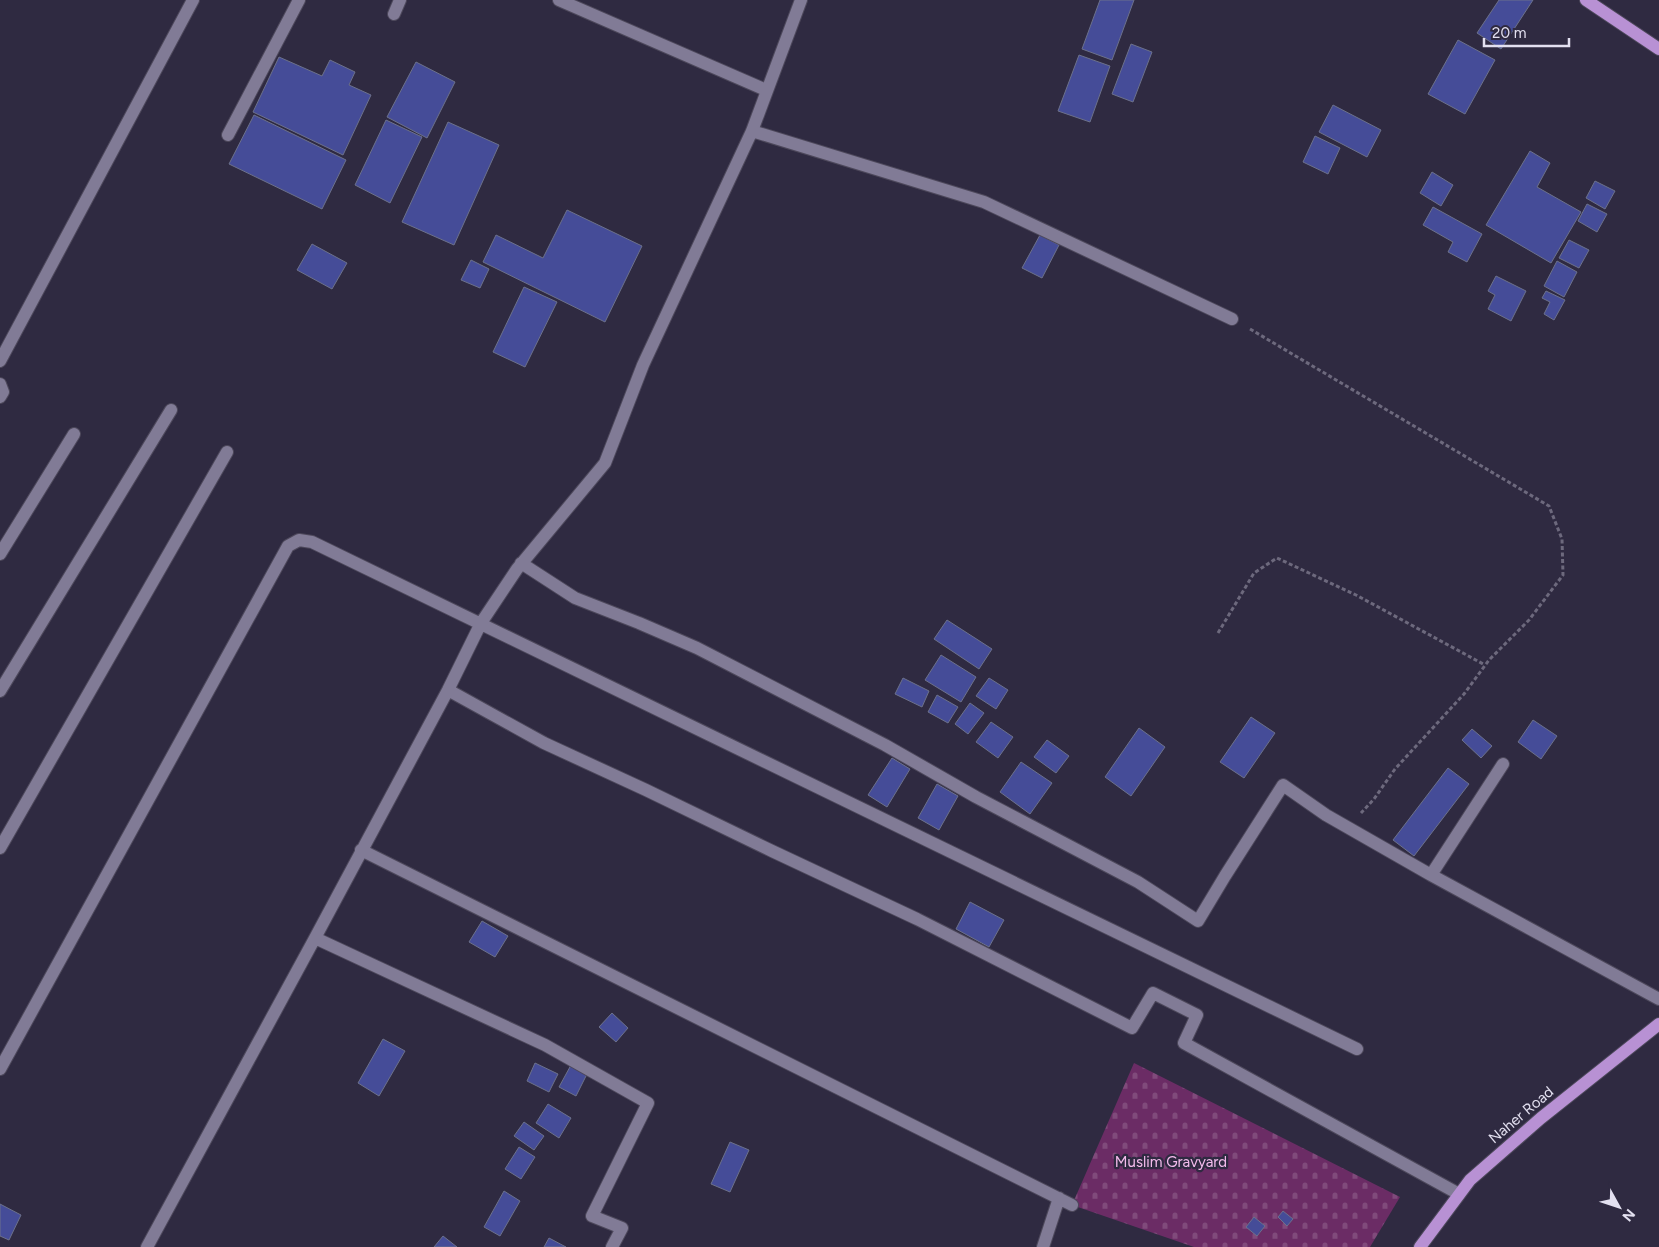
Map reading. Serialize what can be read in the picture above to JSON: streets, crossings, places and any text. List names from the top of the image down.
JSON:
{
  "streets": {
    "main road": ["Naher Road"]
  },
  "parks": ["Muslim Gravyard"],
  "scale_bar": "20 m",
  "north": "bottom right"
}
